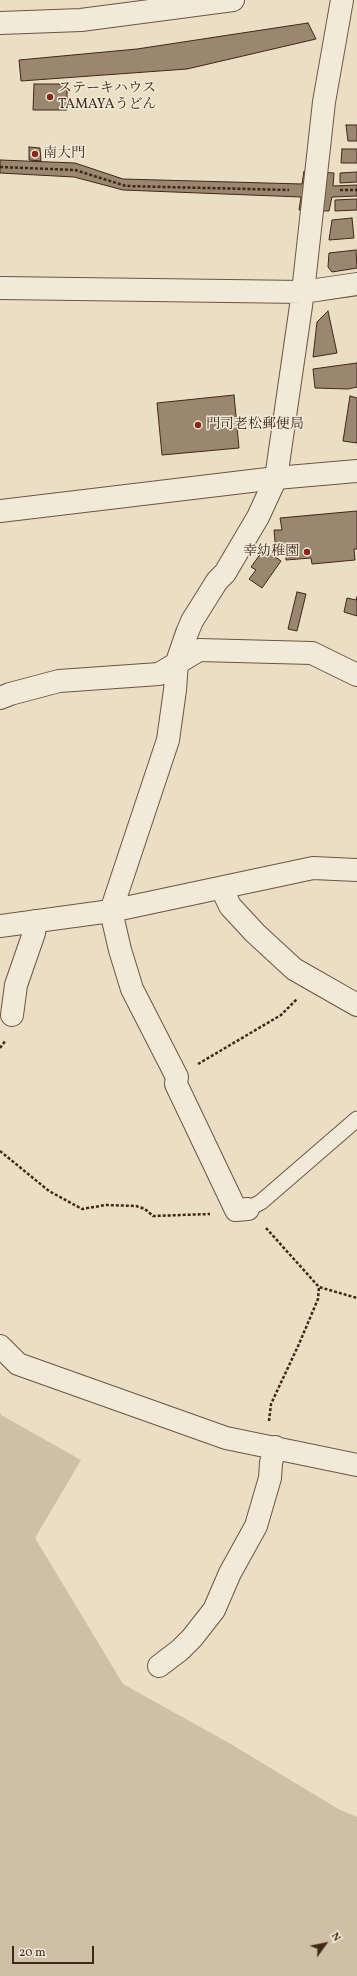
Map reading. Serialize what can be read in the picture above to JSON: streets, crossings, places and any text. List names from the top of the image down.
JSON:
{
  "places": [
    "ステーキハウス TAMAYAうどん",
    "南大門",
    "門司老松郵便局",
    "幸幼稚園"
  ],
  "scale_bar": "20 m",
  "north": "top right"
}
